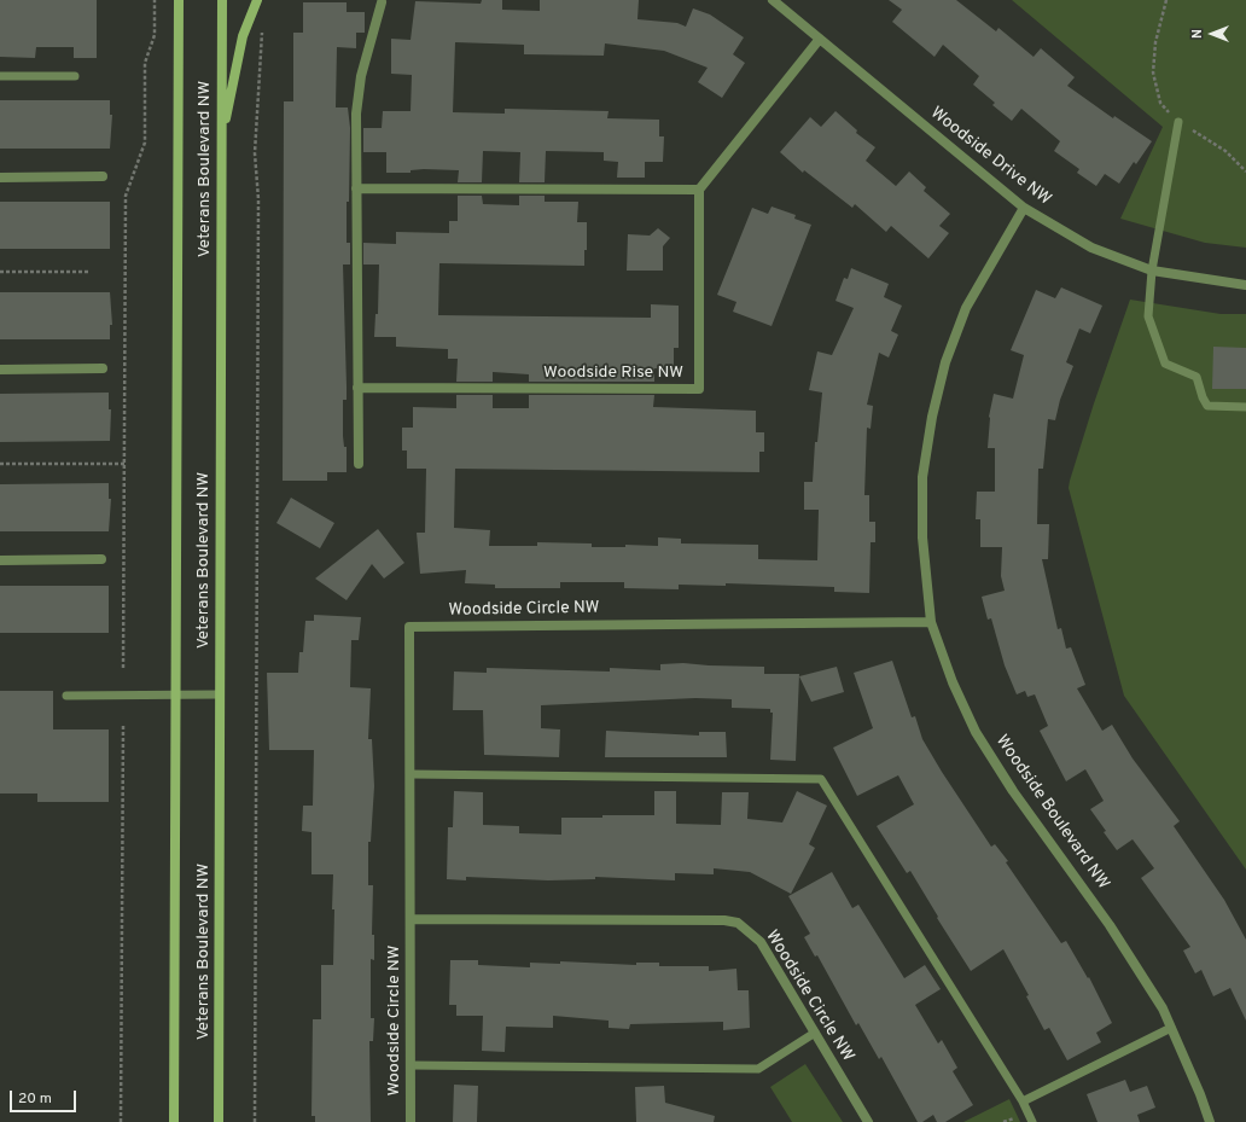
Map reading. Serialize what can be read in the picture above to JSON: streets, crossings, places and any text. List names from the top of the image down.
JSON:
{
  "streets": {
    "main road": ["Veterans Boulevard NW"],
    "street": [
      "Woodside Drive NW",
      "Woodside Rise NW",
      "Woodside Circle NW",
      "Woodside Boulevard NW"
    ]
  },
  "crossings": [
    ["Woodside Drive NW", "Woodside Boulevard NW"],
    ["Woodside Circle NW", "Woodside Boulevard NW"]
  ],
  "scale_bar": "20 m",
  "north": "left"
}
